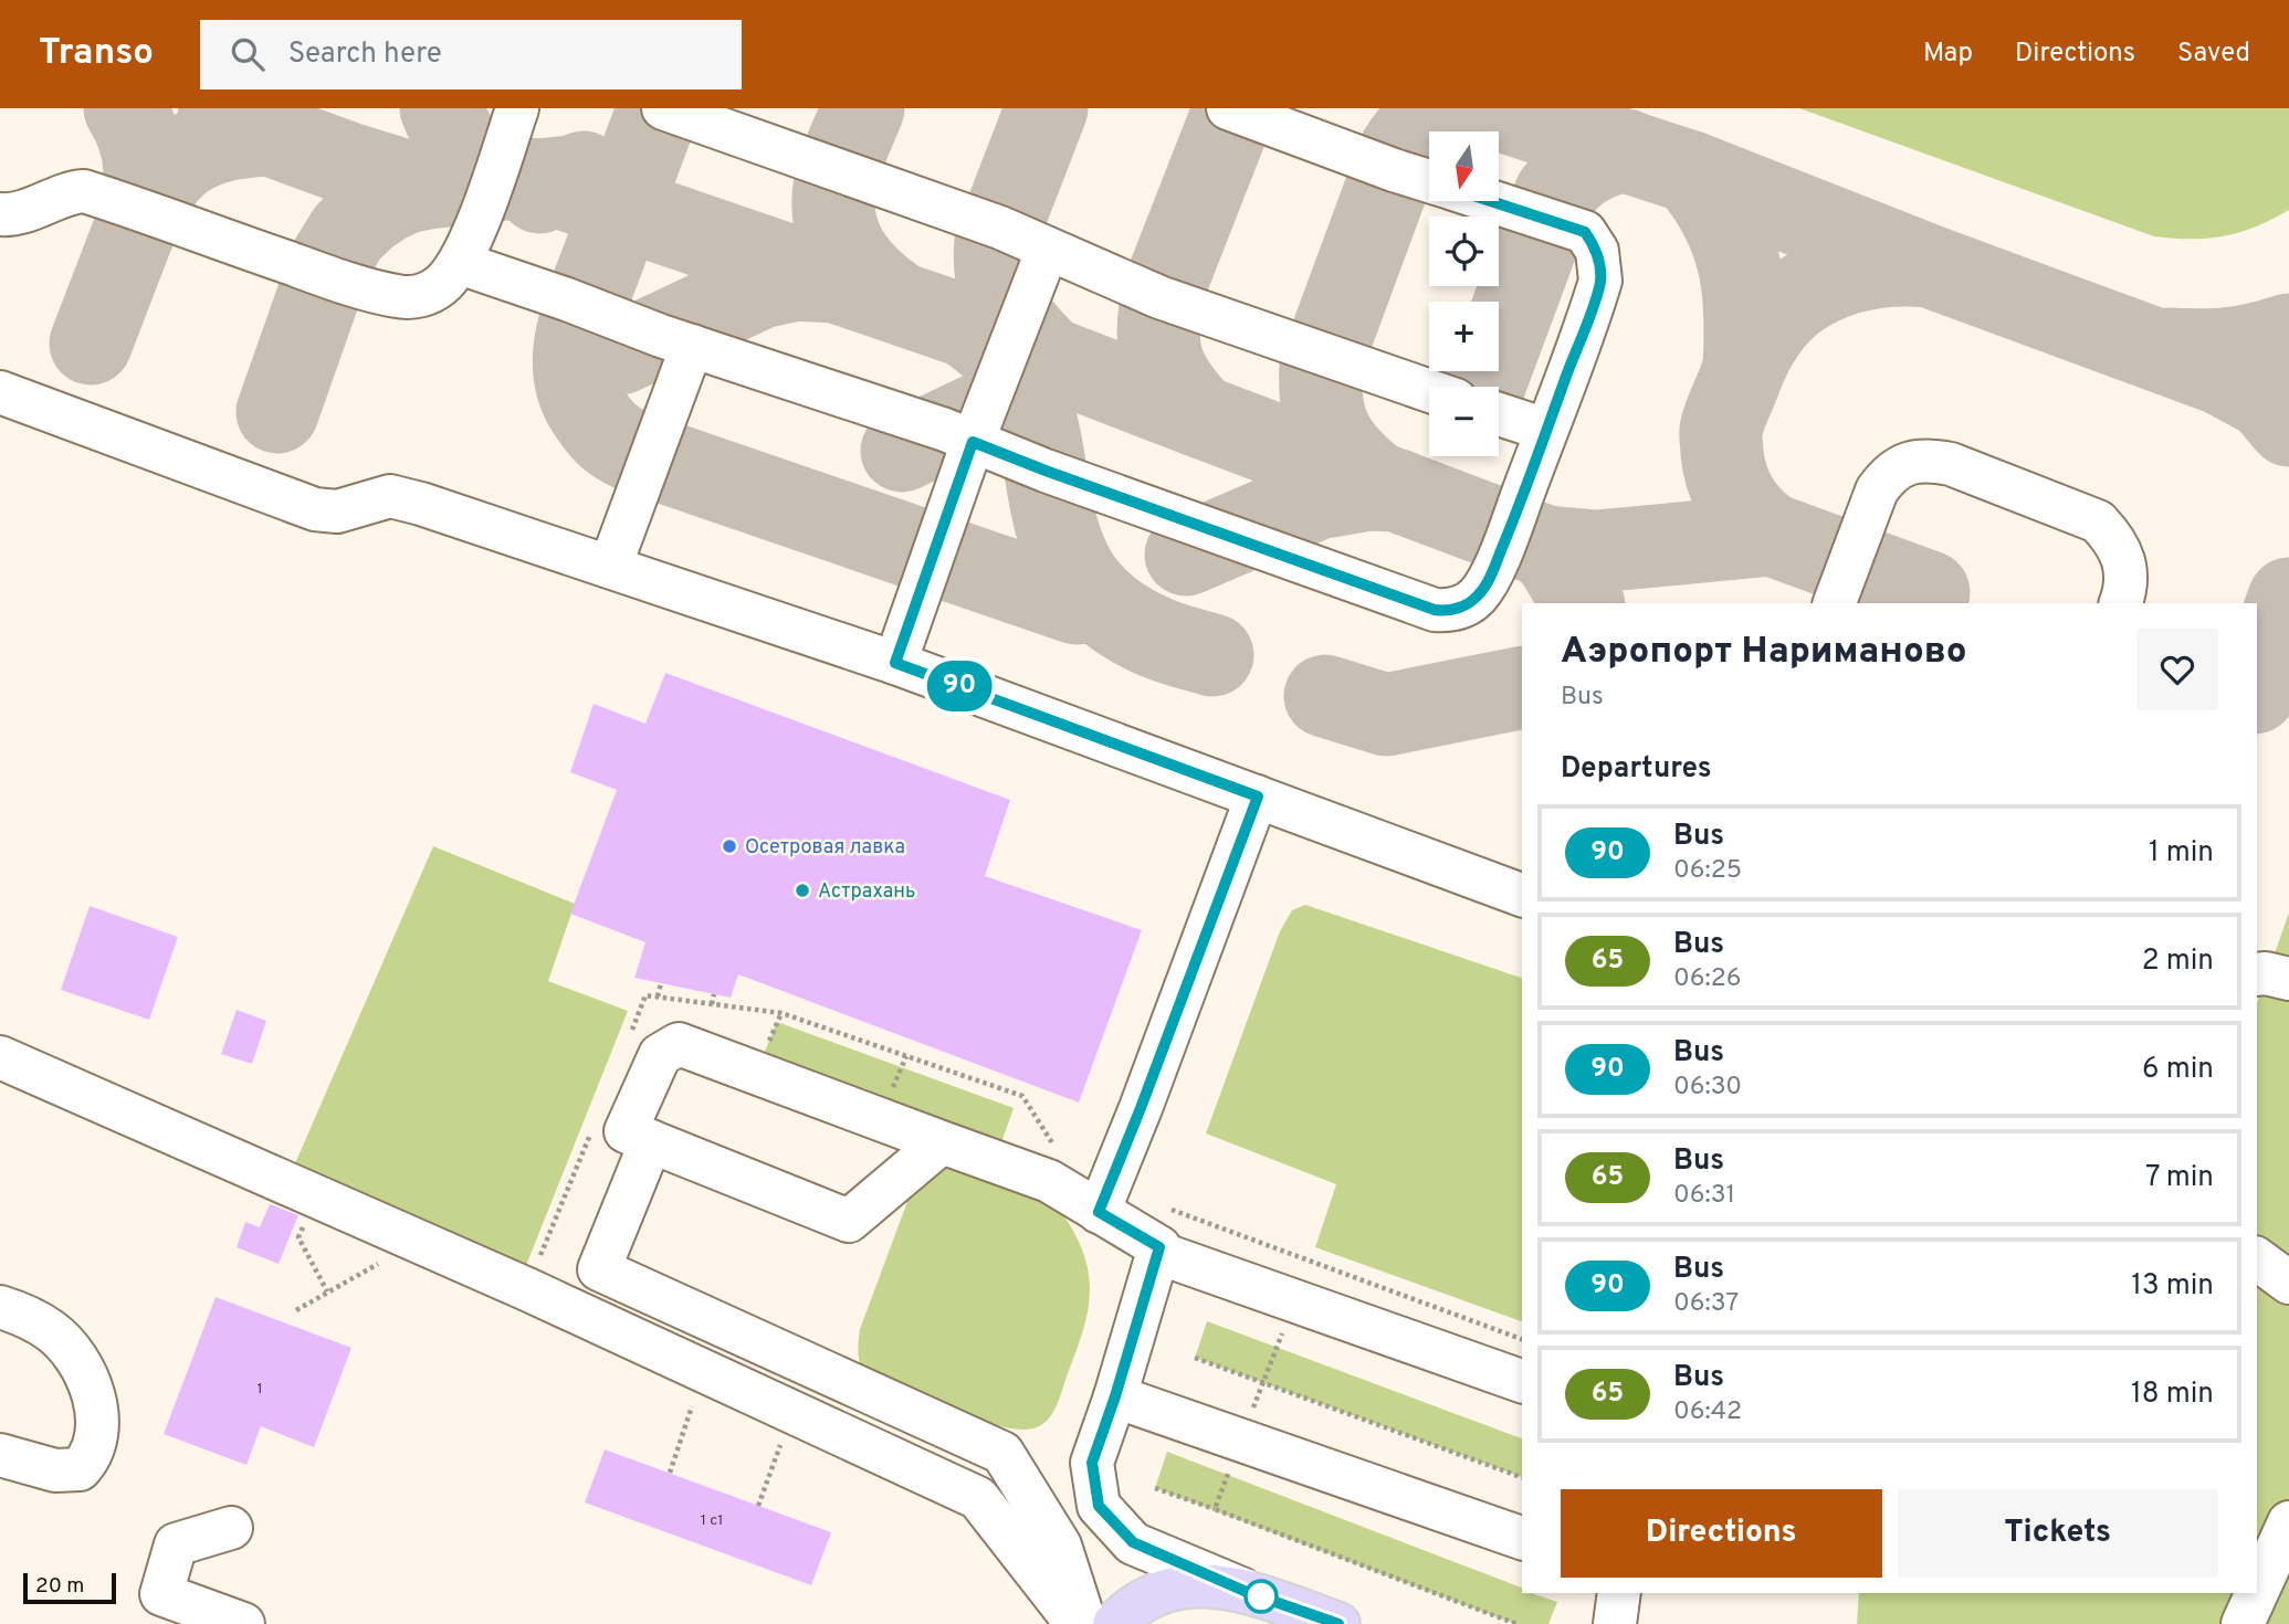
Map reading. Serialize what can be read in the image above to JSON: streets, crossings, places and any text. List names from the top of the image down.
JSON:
{
  "places": ["Осетровая лавка", "Астрахань"],
  "lines": ["bus line 90"],
  "house_numbers": ["1", "1 с1"],
  "scale_bar": "20 m",
  "north": "bottom",
  "page": {
    "header": "Transo",
    "search": "Search here",
    "nav": ["Map", "Directions", "Saved"],
    "on_map": "90",
    "map_buttons": ["+", "−"],
    "heading": [
      ["Аэропорт Нариманово", "Bus"],
      "Departures"
    ],
    "list": [
      {
        "mark": "90",
        "name": "Bus",
        "note": "06:25",
        "value": "1 min"
      },
      {
        "mark": "65",
        "name": "Bus",
        "note": "06:26",
        "value": "2 min"
      },
      {
        "mark": "90",
        "name": "Bus",
        "note": "06:30",
        "value": "6 min"
      },
      {
        "mark": "65",
        "name": "Bus",
        "note": "06:31",
        "value": "7 min"
      },
      {
        "mark": "90",
        "name": "Bus",
        "note": "06:37",
        "value": "13 min"
      },
      {
        "mark": "65",
        "name": "Bus",
        "note": "06:42",
        "value": "18 min"
      }
    ],
    "buttons": ["Directions", "Tickets"],
    "scale": "20 m"
  }
}
